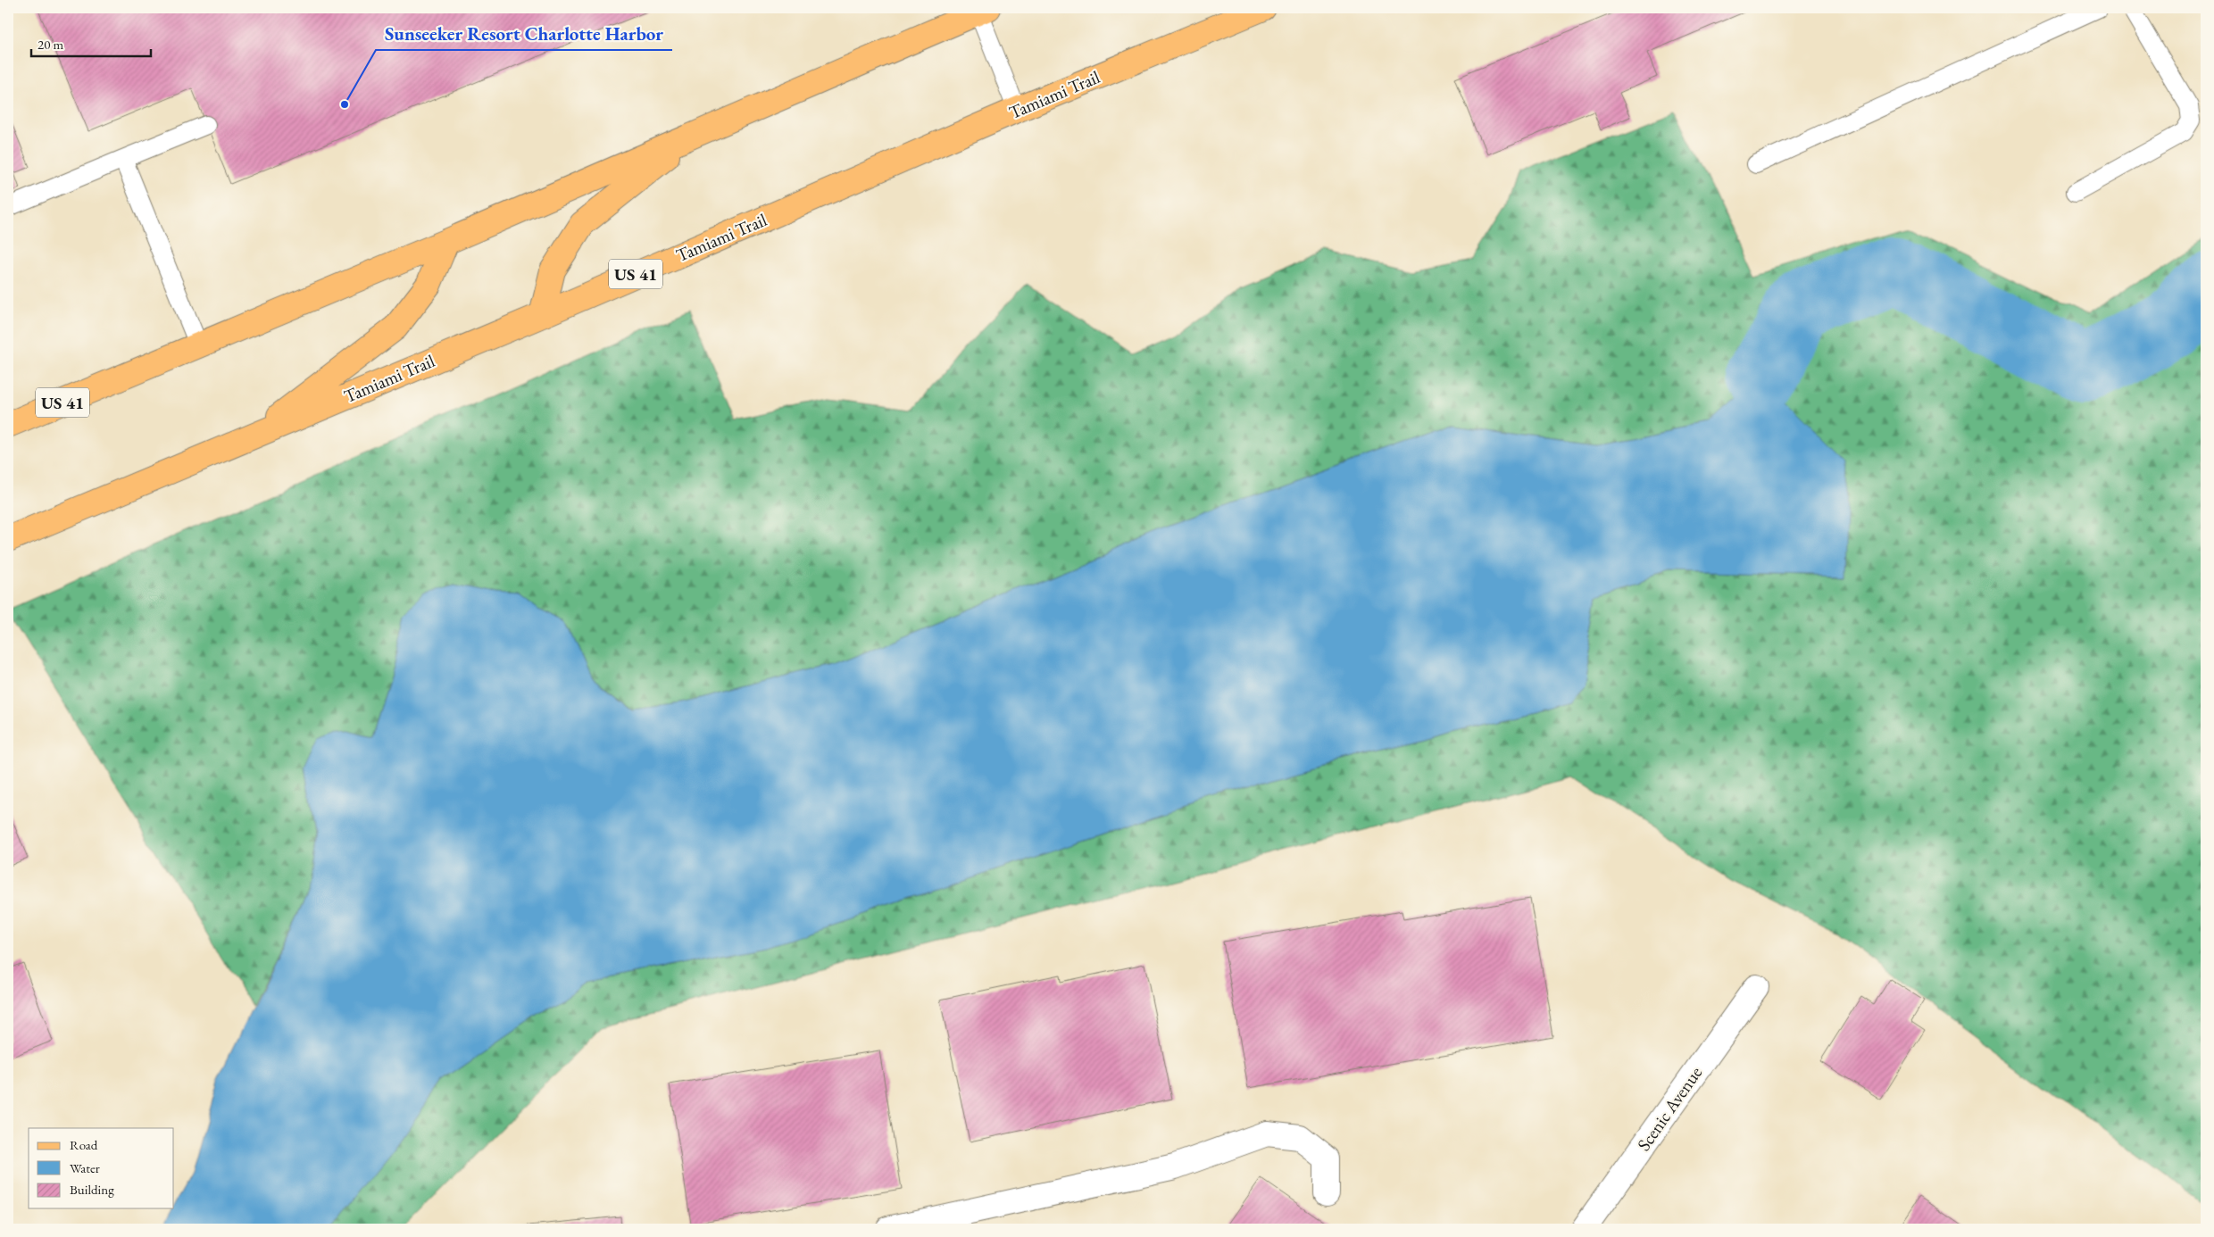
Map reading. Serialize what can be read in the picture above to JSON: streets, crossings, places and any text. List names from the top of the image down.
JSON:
{
  "streets": {
    "main road": ["Tamiami Trail", "US 41"],
    "street": ["Scenic Avenue"]
  },
  "places": ["Sunseeker Resort Charlotte Harbor"],
  "legend": ["Road", "Water", "Building"],
  "scale_bar": "20 m"
}
